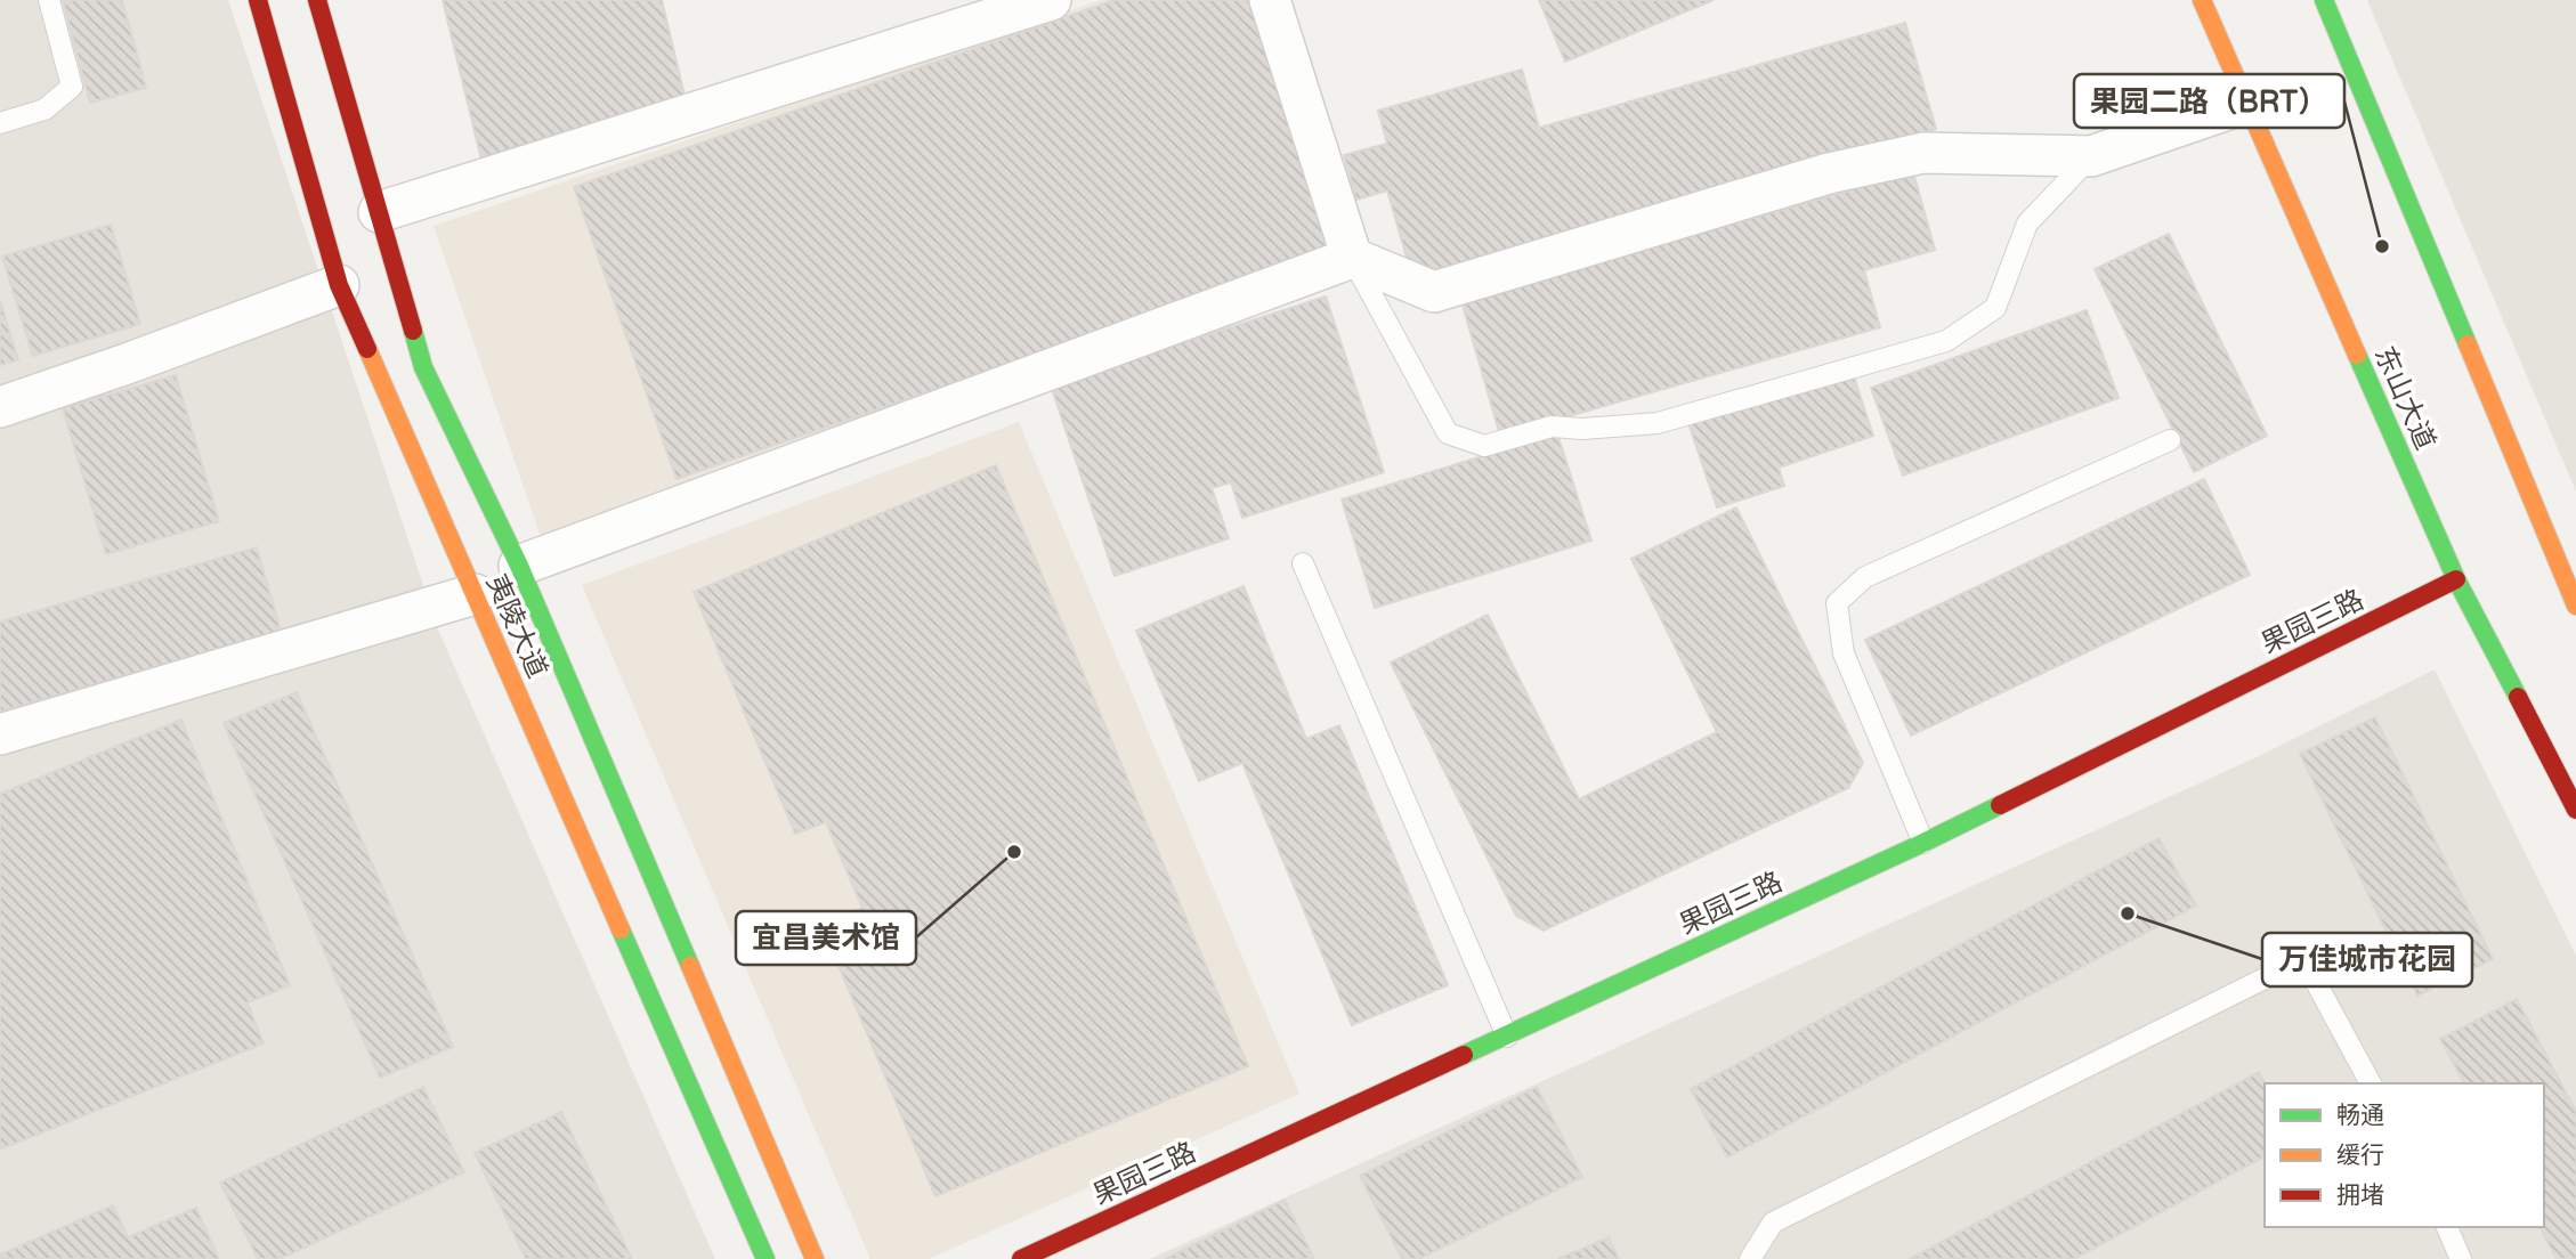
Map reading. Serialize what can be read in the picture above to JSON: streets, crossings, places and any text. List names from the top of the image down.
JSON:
{
  "streets": {
    "main road": ["东山大道", "果园三路", "夷陵大道"]
  },
  "crossings": [
    ["东山大道", "果园三路"]
  ],
  "places": ["果园二路（BRT）", "宜昌美术馆", "万佳城市花园"],
  "legend": ["畅通", "缓行", "拥堵"]
}
